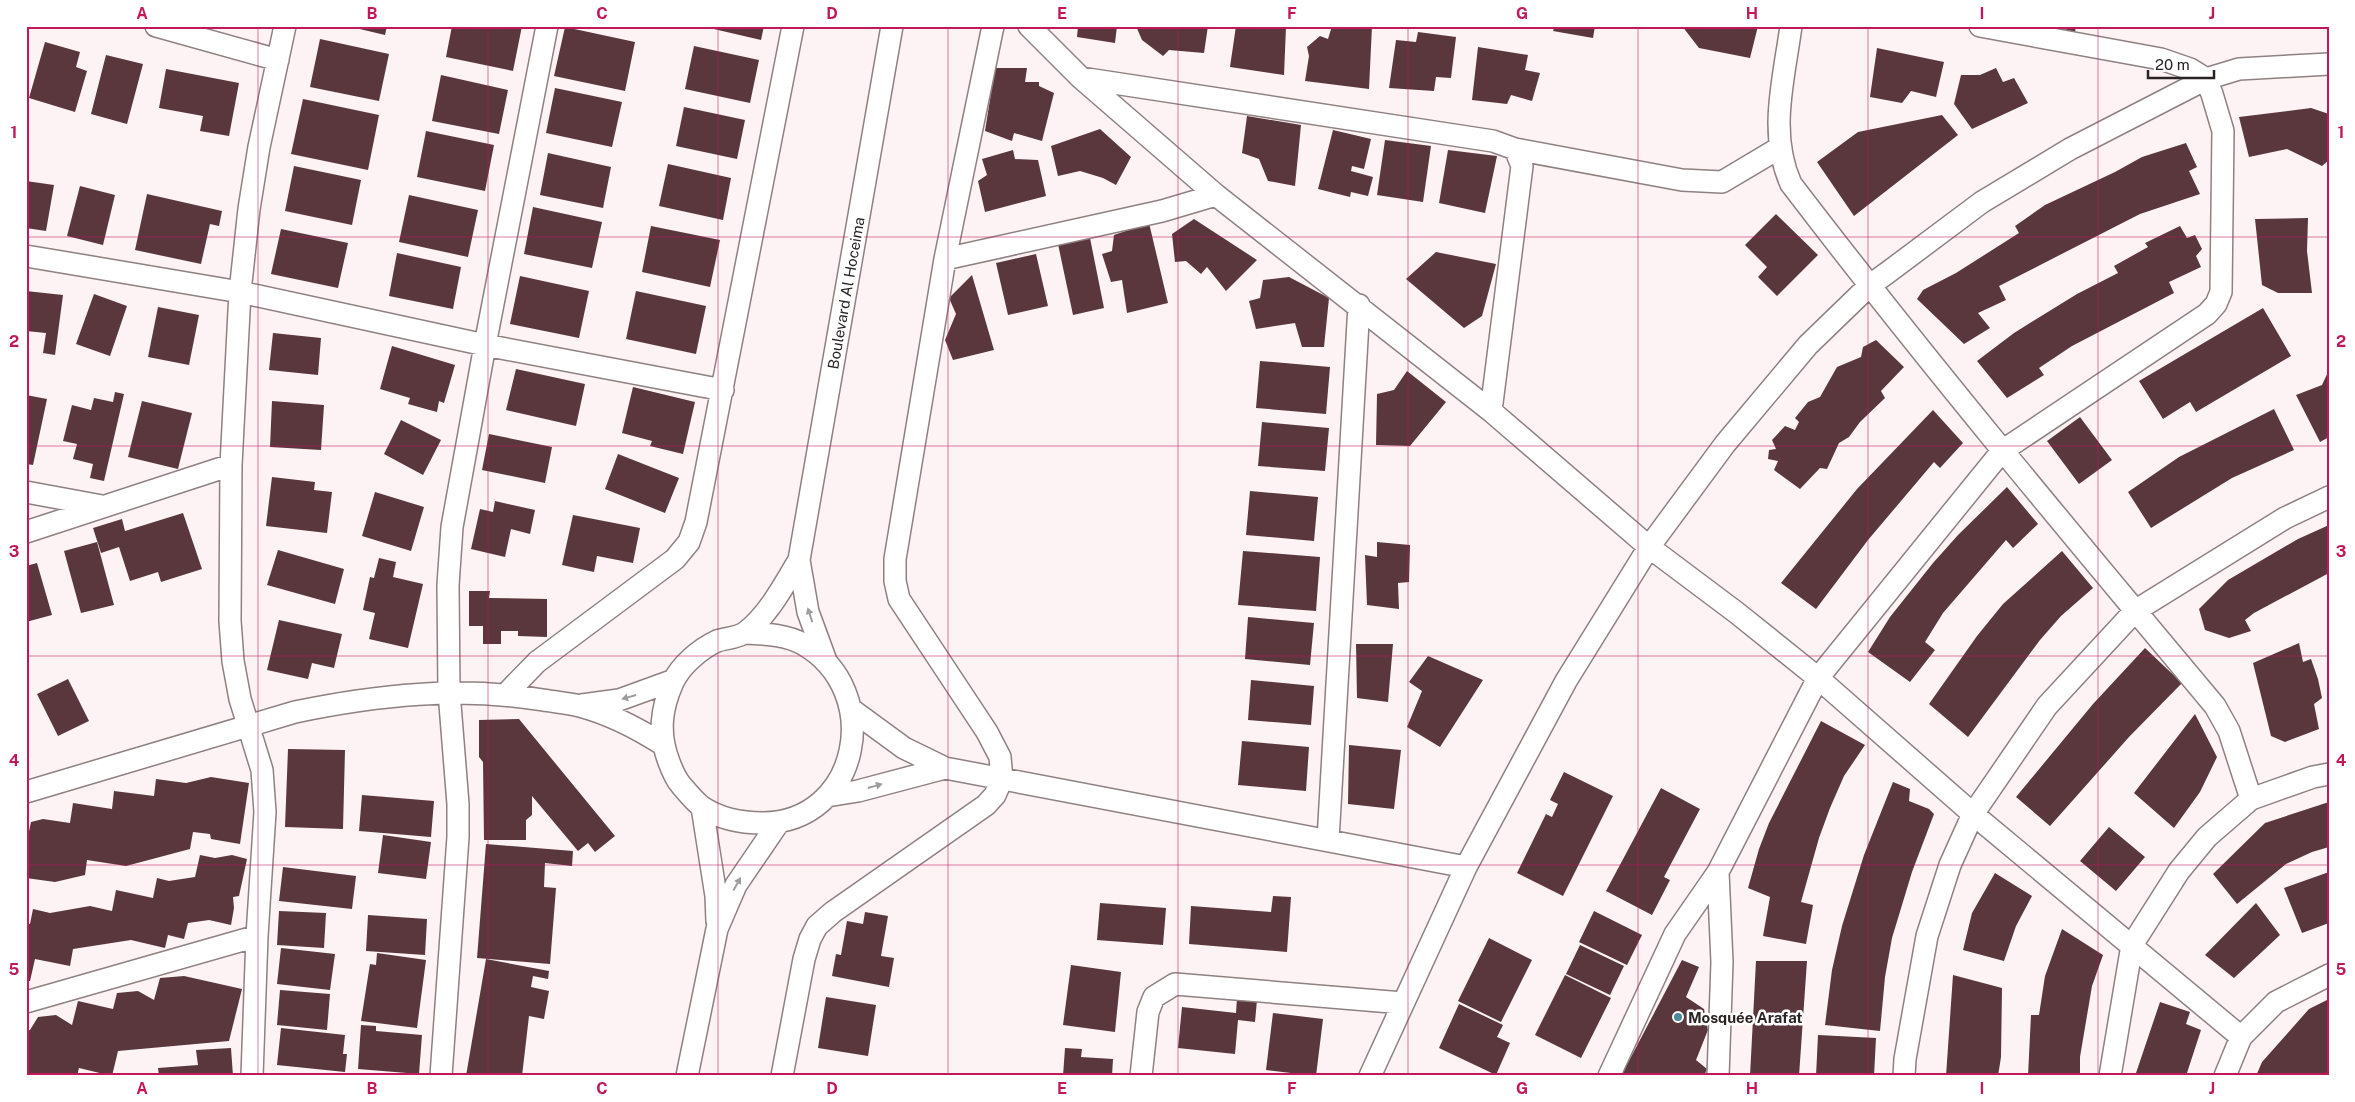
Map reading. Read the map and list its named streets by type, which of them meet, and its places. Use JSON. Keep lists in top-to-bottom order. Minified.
{"streets":{"street":["Boulevard Al Hoceima"]},"places":["Mosquée Arafat"],"scale_bar":"20 m","grid":{"columns":["A","B","C","D","E","F","G","H","I","J"],"rows":["1","2","3","4","5"]}}
